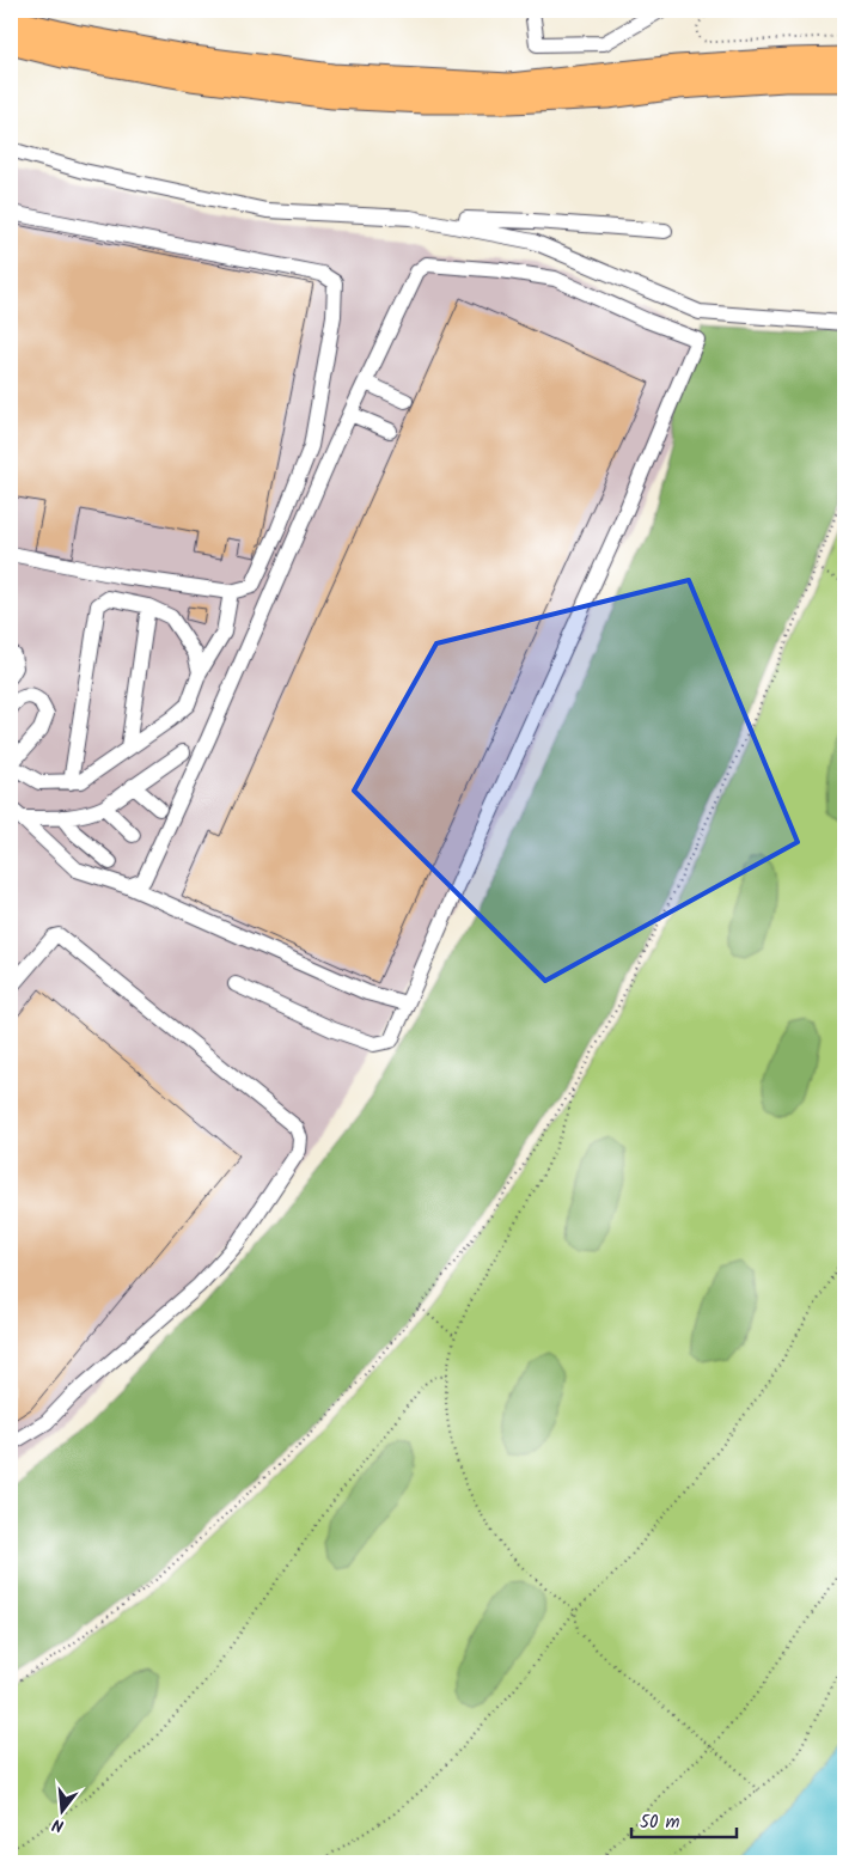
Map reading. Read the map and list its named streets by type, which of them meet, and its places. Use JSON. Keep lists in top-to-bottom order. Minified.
{"scale_bar":"50 m","north":"bottom"}
